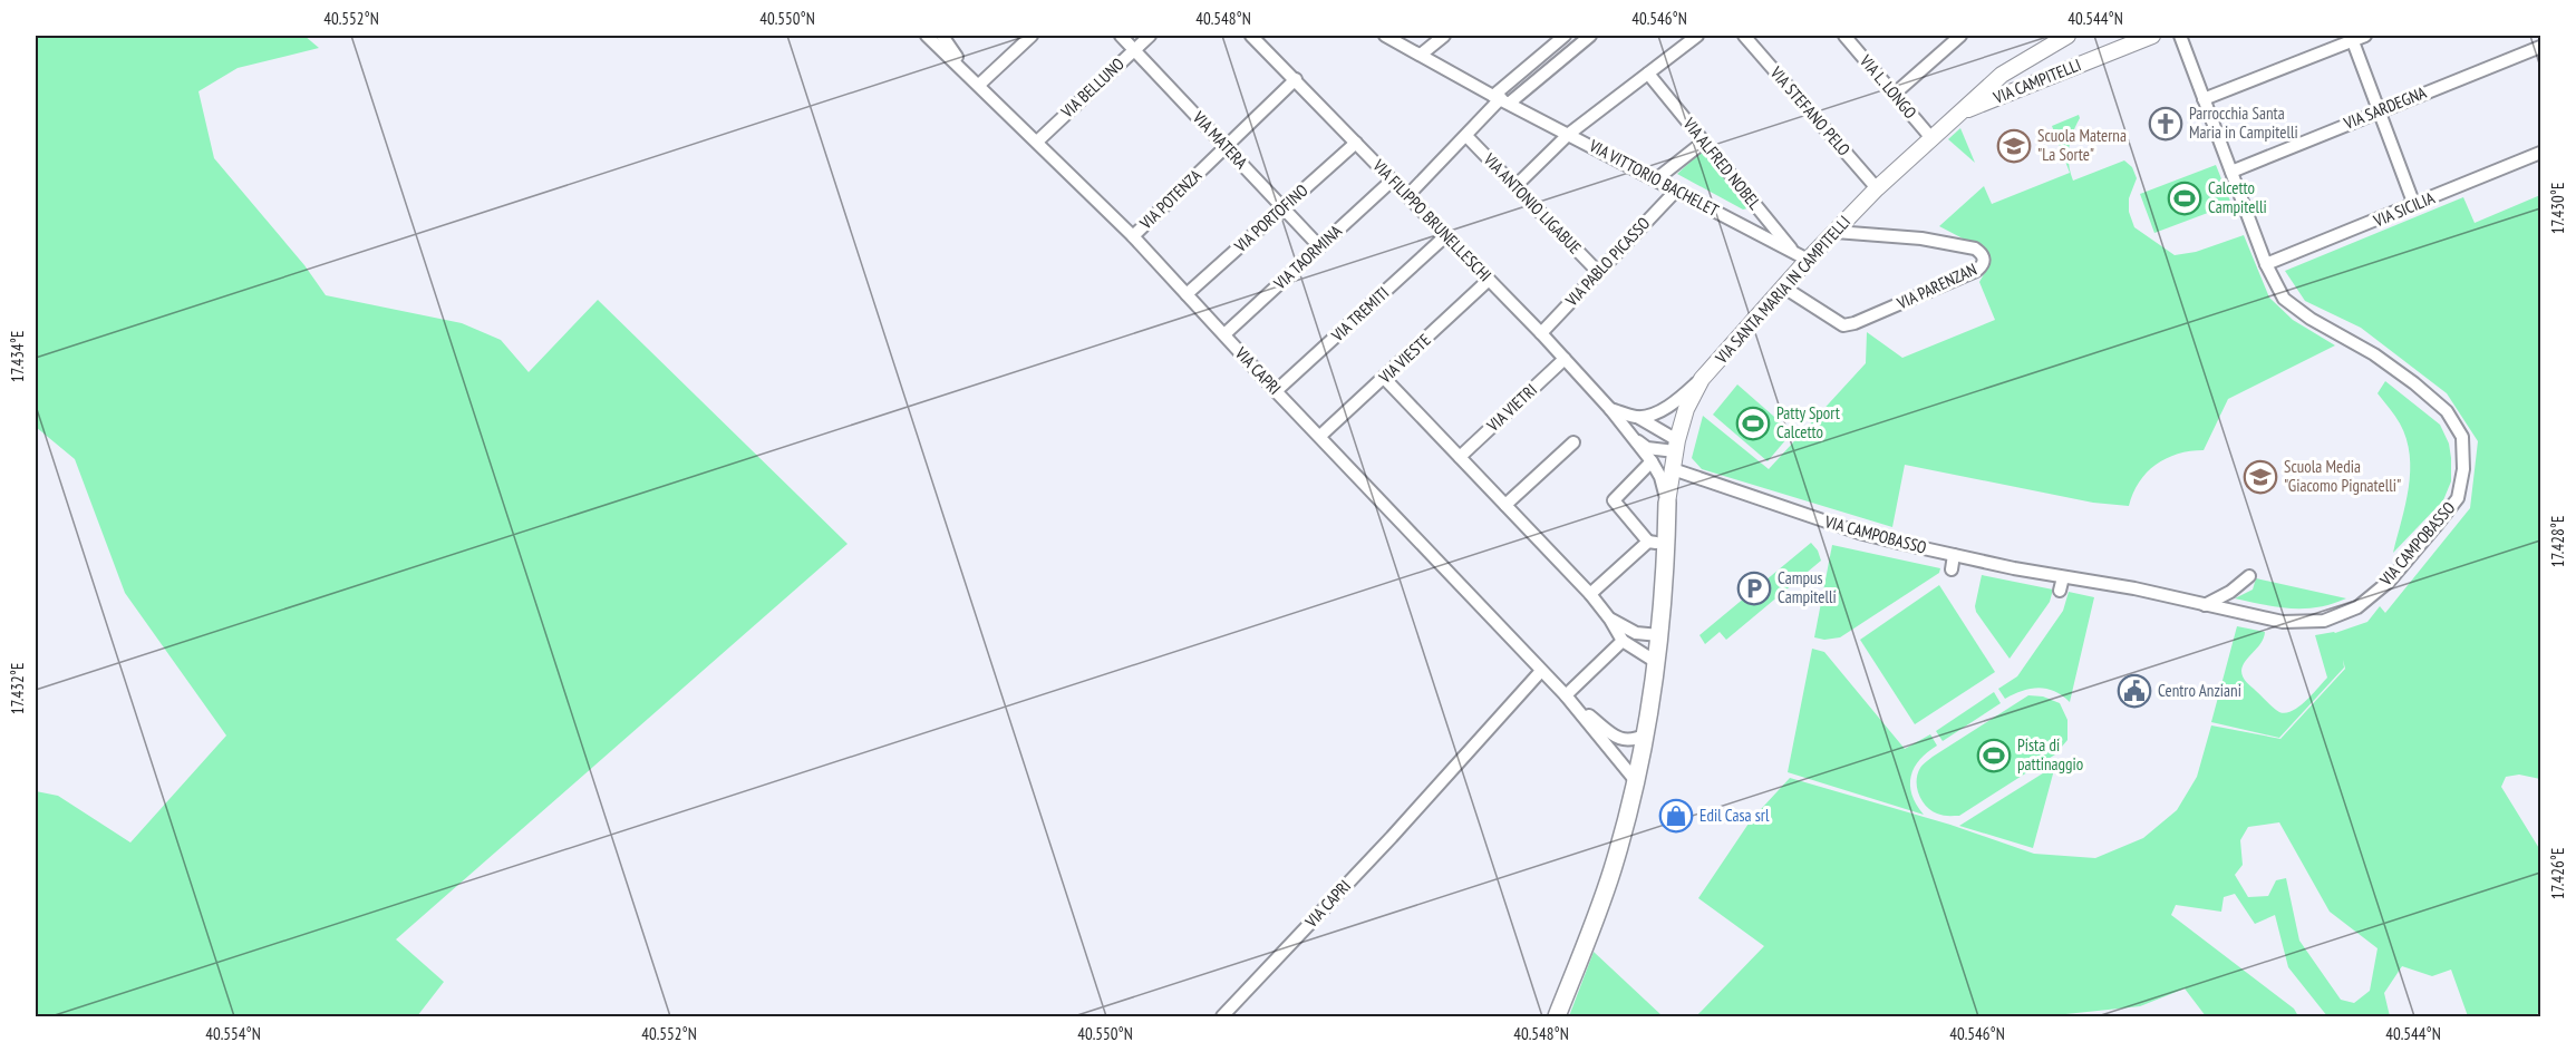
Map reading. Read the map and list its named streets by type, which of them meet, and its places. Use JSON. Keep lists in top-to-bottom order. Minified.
{"streets":{"street":["VIA CAMPITELLI","VIA L. LONGO","VIA BELLUNO","VIA SARDEGNA","VIA STEFANO PELO","VIA MATERA","VIA ALFRED NOBEL","VIA VITTORIO BACHELET","VIA POTENZA","VIA ANTONIO LIGABUE","VIA SICILIA","VIA PORTOFINO","VIA FILIPPO BRUNELLESCHI","VIA TAORMINA","VIA PABLO PICASSO","VIA PARENZAN","VIA SANTA MARIA IN CAMPITELLI","VIA TREMITI","VIA VIESTE","VIA CAPRI","VIA VIETRI","VIA CAMPOBASSO"]},"crossings":[["VIA CAMPITELLI","VIA SANTA MARIA IN CAMPITELLI"],["VIA L. LONGO","VIA SANTA MARIA IN CAMPITELLI"],["VIA BELLUNO","VIA MATERA"],["VIA BELLUNO","VIA CAPRI"],["VIA SARDEGNA","VIA CAMPOBASSO"],["VIA STEFANO PELO","VIA SANTA MARIA IN CAMPITELLI"],["VIA MATERA","VIA POTENZA"],["VIA MATERA","VIA PORTOFINO"],["VIA MATERA","VIA TAORMINA"],["VIA ALFRED NOBEL","VIA VITTORIO BACHELET"],["VIA ALFRED NOBEL","VIA SANTA MARIA IN CAMPITELLI"],["VIA VITTORIO BACHELET","VIA PABLO PICASSO"],["VIA VITTORIO BACHELET","VIA SANTA MARIA IN CAMPITELLI"],["VIA POTENZA","VIA FILIPPO BRUNELLESCHI"],["VIA POTENZA","VIA CAPRI"],["VIA ANTONIO LIGABUE","VIA PABLO PICASSO"],["VIA SICILIA","VIA CAMPOBASSO"],["VIA PORTOFINO","VIA FILIPPO BRUNELLESCHI"],["VIA PORTOFINO","VIA CAPRI"],["VIA FILIPPO BRUNELLESCHI","VIA TAORMINA"],["VIA FILIPPO BRUNELLESCHI","VIA PABLO PICASSO"],["VIA FILIPPO BRUNELLESCHI","VIA SANTA MARIA IN CAMPITELLI"],["VIA FILIPPO BRUNELLESCHI","VIA TREMITI"],["VIA FILIPPO BRUNELLESCHI","VIA VIESTE"],["VIA FILIPPO BRUNELLESCHI","VIA VIETRI"],["VIA TAORMINA","VIA CAPRI"],["VIA PARENZAN","VIA SANTA MARIA IN CAMPITELLI"],["VIA SANTA MARIA IN CAMPITELLI","VIA CAMPOBASSO"],["VIA TREMITI","VIA CAPRI"],["VIA VIESTE","VIA CAPRI"]],"places":{"church":["Parrocchia Santa Maria in Campitelli"],"school or university":["Scuola Materna \"La Sorte\"","Scuola Media \"Giacomo Pignatelli\""],"sports":["Calcetto Campitelli","Patty Sport Calcetto","Pista di pattinaggio"],"parking":["Campus Campitelli"],"public building":["Centro Anziani"],"shop":["Edil Casa srl"]},"coordinates":["40.552°N","40.550°N","40.548°N","40.546°N","40.544°N","17.430°E","17.434°E","17.428°E","17.432°E","17.426°E","40.554°N"]}
